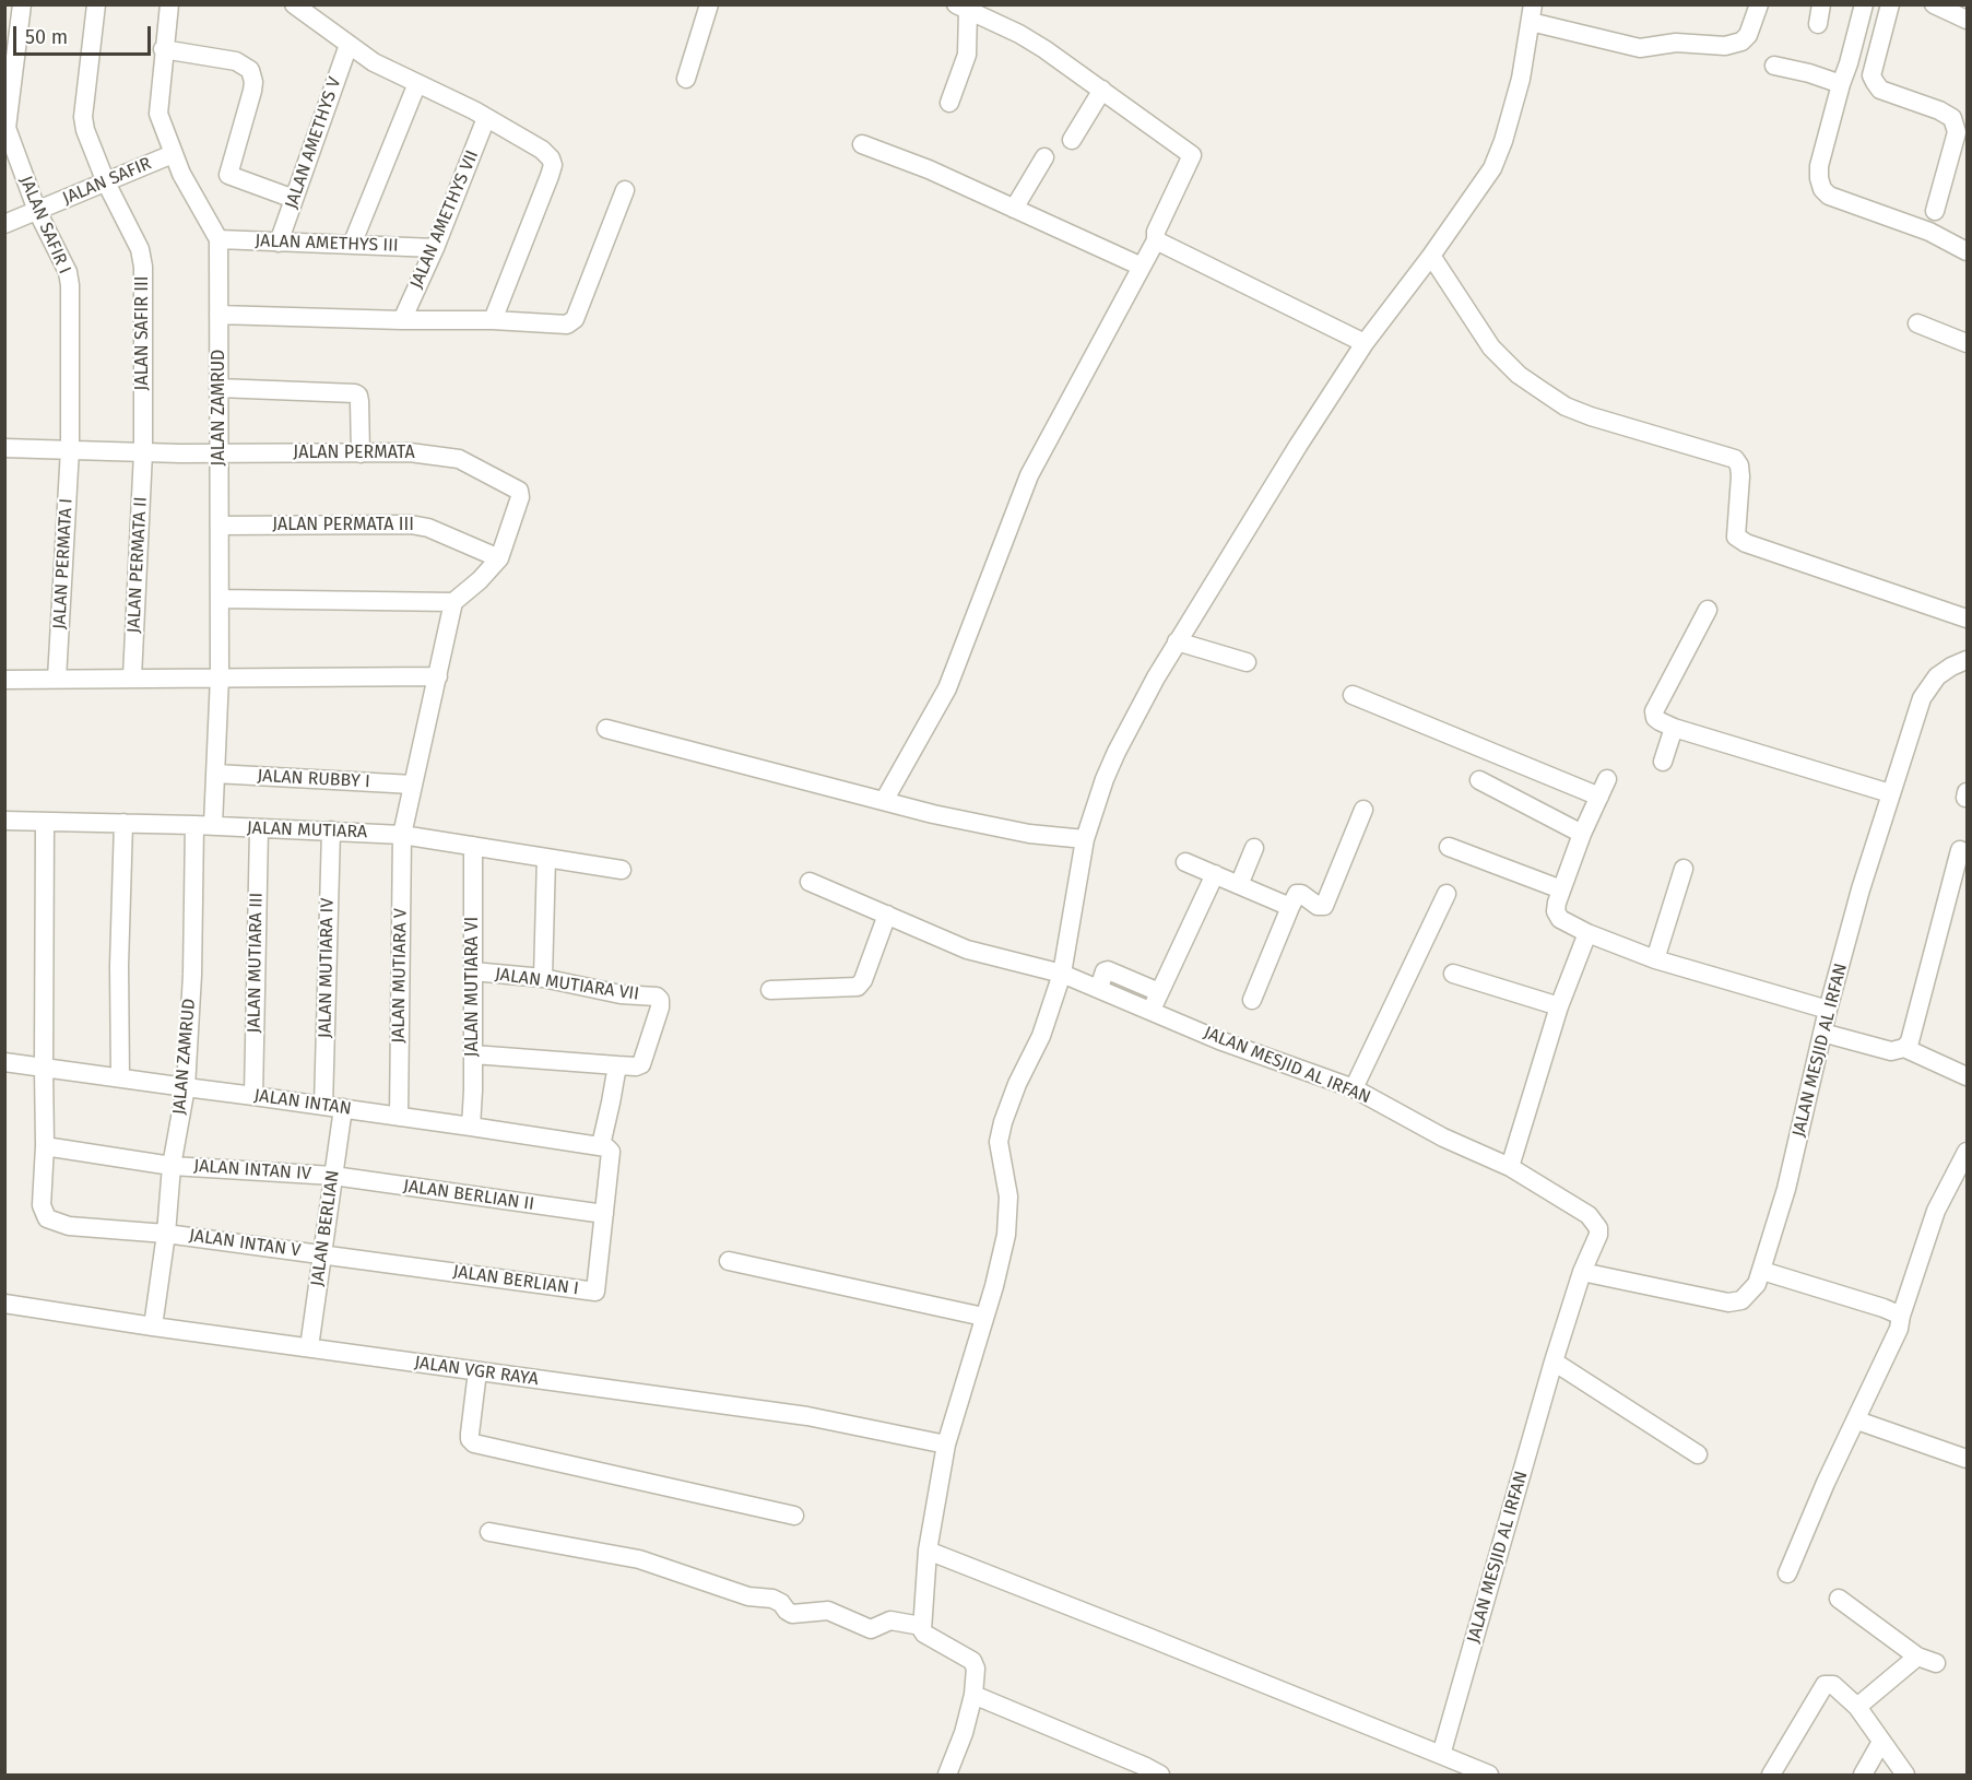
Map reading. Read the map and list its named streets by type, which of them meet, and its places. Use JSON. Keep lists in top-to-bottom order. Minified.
{"streets":{"street":["JALAN AMETHYS V","JALAN SAFIR","JALAN AMETHYS VII","JALAN SAFIR I","JALAN AMETHYS III","JALAN SAFIR III","JALAN ZAMRUD","JALAN PERMATA","JALAN PERMATA III","JALAN PERMATA I","JALAN PERMATA II","JALAN RUBBY I","JALAN MUTIARA","JALAN MUTIARA III","JALAN MUTIARA IV","JALAN MUTIARA V","JALAN MUTIARA VII","JALAN MUTIARA VI","JALAN MESJID AL IRFAN","JALAN INTAN","JALAN INTAN IV","JALAN BERLIAN II","JALAN BERLIAN","JALAN INTAN V","JALAN BERLIAN I","JALAN VGR RAYA"]},"crossings":[["JALAN AMETHYS V","JALAN AMETHYS III"],["JALAN SAFIR","JALAN SAFIR I"],["JALAN SAFIR","JALAN SAFIR III"],["JALAN SAFIR","JALAN ZAMRUD"],["JALAN AMETHYS VII","JALAN AMETHYS III"],["JALAN SAFIR I","JALAN PERMATA"],["JALAN SAFIR I","JALAN PERMATA I"],["JALAN AMETHYS III","JALAN ZAMRUD"],["JALAN SAFIR III","JALAN PERMATA"],["JALAN SAFIR III","JALAN PERMATA II"],["JALAN ZAMRUD","JALAN PERMATA"],["JALAN ZAMRUD","JALAN PERMATA III"],["JALAN ZAMRUD","JALAN RUBBY I"],["JALAN ZAMRUD","JALAN MUTIARA"],["JALAN ZAMRUD","JALAN INTAN"],["JALAN ZAMRUD","JALAN INTAN IV"],["JALAN ZAMRUD","JALAN INTAN V"],["JALAN ZAMRUD","JALAN VGR RAYA"],["JALAN PERMATA","JALAN PERMATA III"],["JALAN PERMATA","JALAN PERMATA I"],["JALAN PERMATA","JALAN PERMATA II"],["JALAN MUTIARA","JALAN MUTIARA III"],["JALAN MUTIARA","JALAN MUTIARA IV"],["JALAN MUTIARA","JALAN MUTIARA V"],["JALAN MUTIARA","JALAN MUTIARA VI"],["JALAN MUTIARA III","JALAN INTAN"],["JALAN MUTIARA IV","JALAN INTAN"],["JALAN MUTIARA V","JALAN INTAN"],["JALAN MUTIARA VII","JALAN MUTIARA VI"],["JALAN MUTIARA VI","JALAN INTAN"],["JALAN INTAN","JALAN BERLIAN"],["JALAN INTAN","JALAN BERLIAN I"],["JALAN INTAN IV","JALAN BERLIAN II"],["JALAN INTAN IV","JALAN BERLIAN"],["JALAN INTAN IV","JALAN INTAN V"],["JALAN BERLIAN II","JALAN BERLIAN"],["JALAN BERLIAN II","JALAN BERLIAN I"],["JALAN BERLIAN","JALAN INTAN V"],["JALAN BERLIAN","JALAN BERLIAN I"],["JALAN BERLIAN","JALAN VGR RAYA"],["JALAN INTAN V","JALAN BERLIAN I"]],"scale_bar":"50 m"}
